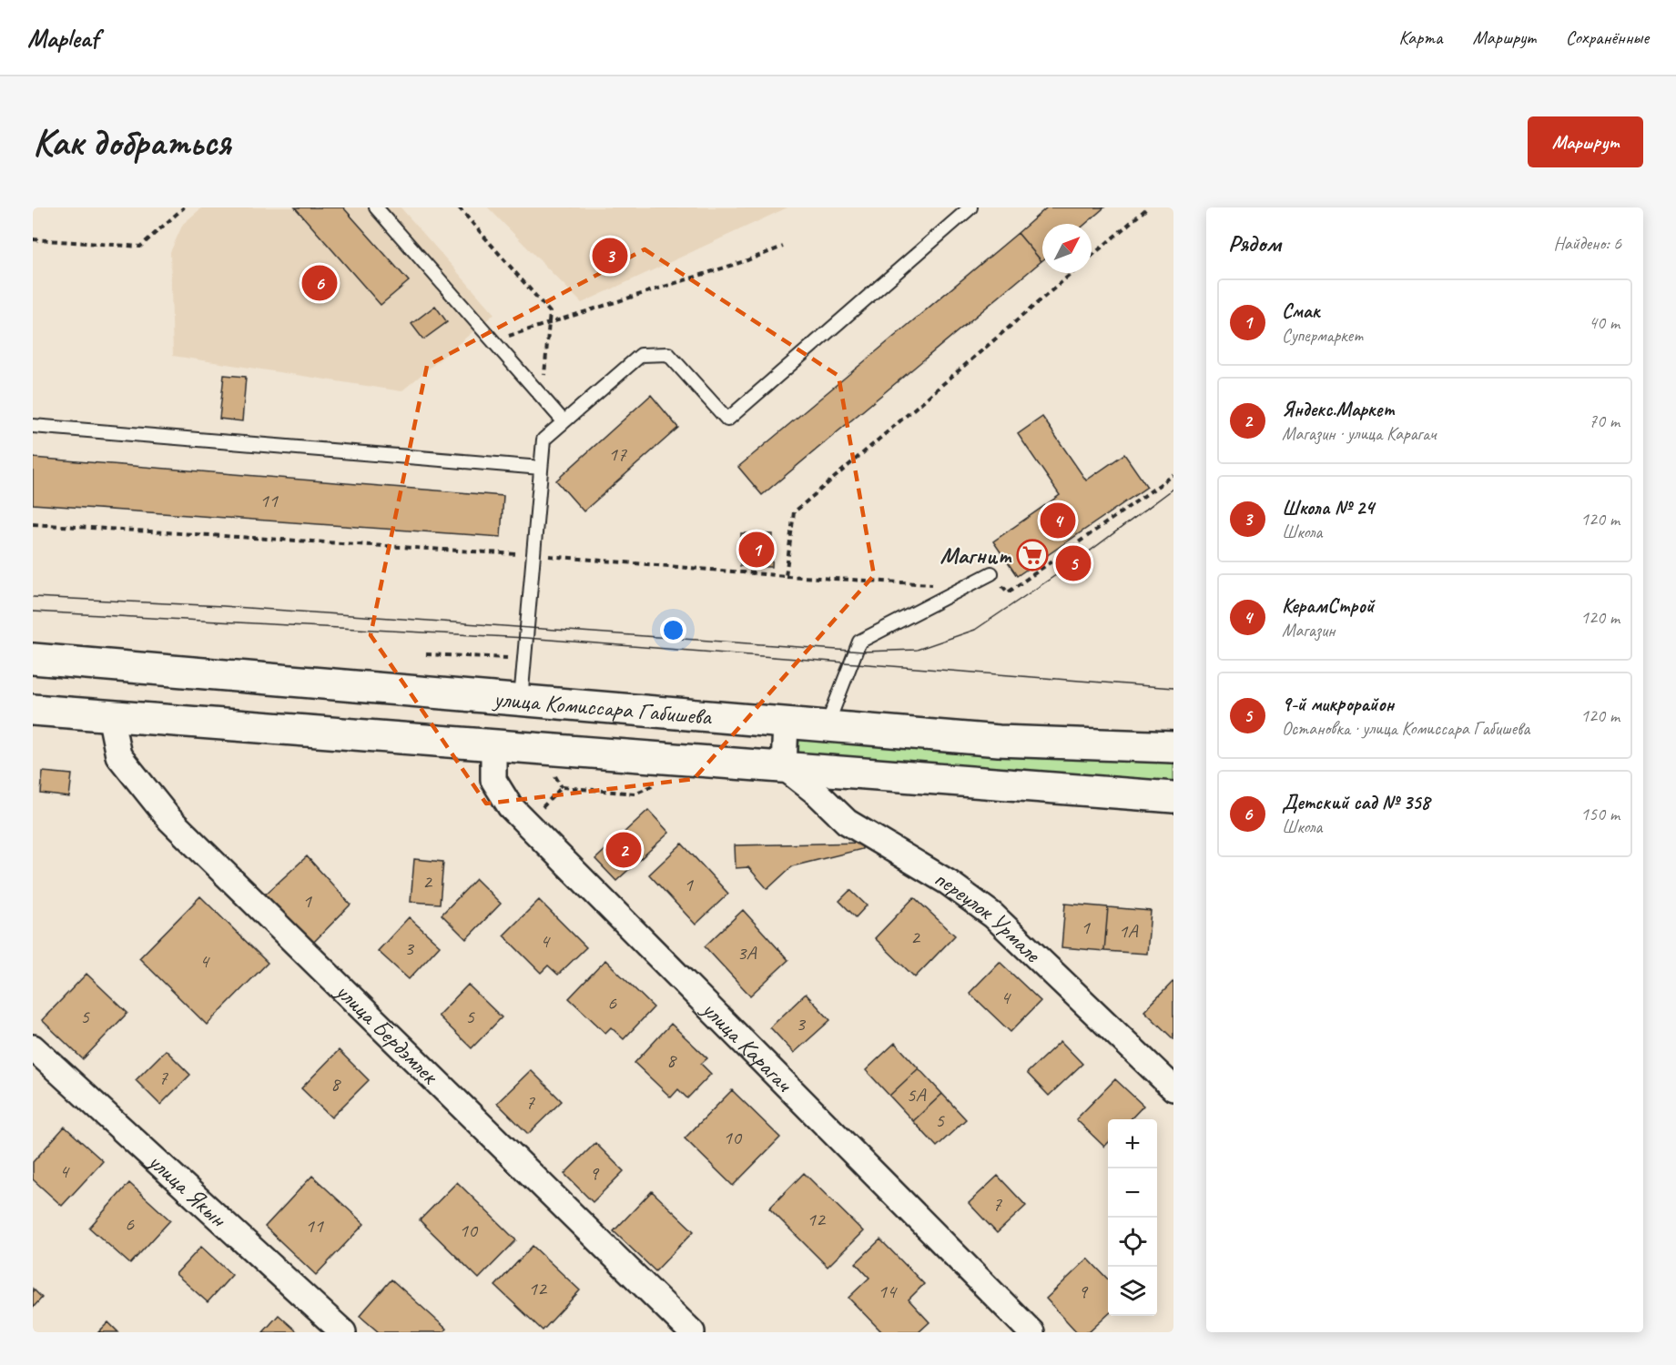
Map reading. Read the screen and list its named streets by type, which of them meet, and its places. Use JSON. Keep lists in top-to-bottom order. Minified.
{"streets":{"street":["улица Комиссара Габишева","переулок Урмале","улица Бердэмлек","улица Карагач","улица Якын"]},"crossings":[["улица Комиссара Габишева","переулок Урмале"],["улица Комиссара Габишева","улица Бердэмлек"],["улица Комиссара Габишева","улица Карагач"]],"places":{"supermarket":["Магнит"]},"house_numbers":["17","11","2","1","1","1","1А","2","4","3","3А","4","4","6","5","5","3","8","7","8","5А","7","5","10","4","9","7","12","6","11","10","12","14","9"],"north":"top right","page":{"header":"Mapleaf","nav":["Карта","Маршрут","Сохранённые"],"buttons":"Маршрут","title":"Как добраться","heading":["Рядом","Найдено: 6"],"pins":["3","6","4","1","5","2"],"list":[{"mark":"1","name":"Смак","note":"Супермаркет","value":"40 m"},{"mark":"2","name":"Яндекс.Маркет","note":"Магазин · улица Карагач","value":"70 m"},{"mark":"3","name":"Школа № 24","note":"Школа","value":"120 m"},{"mark":"4","name":"КерамСтрой","note":"Магазин","value":"120 m"},{"mark":"5","name":"9-й микрорайон","note":"Остановка · улица Комиссара Габишева","value":"120 m"},{"mark":"6","name":"Детский сад № 358","note":"Школа","value":"150 m"}],"map_buttons":["+","−"]}}
